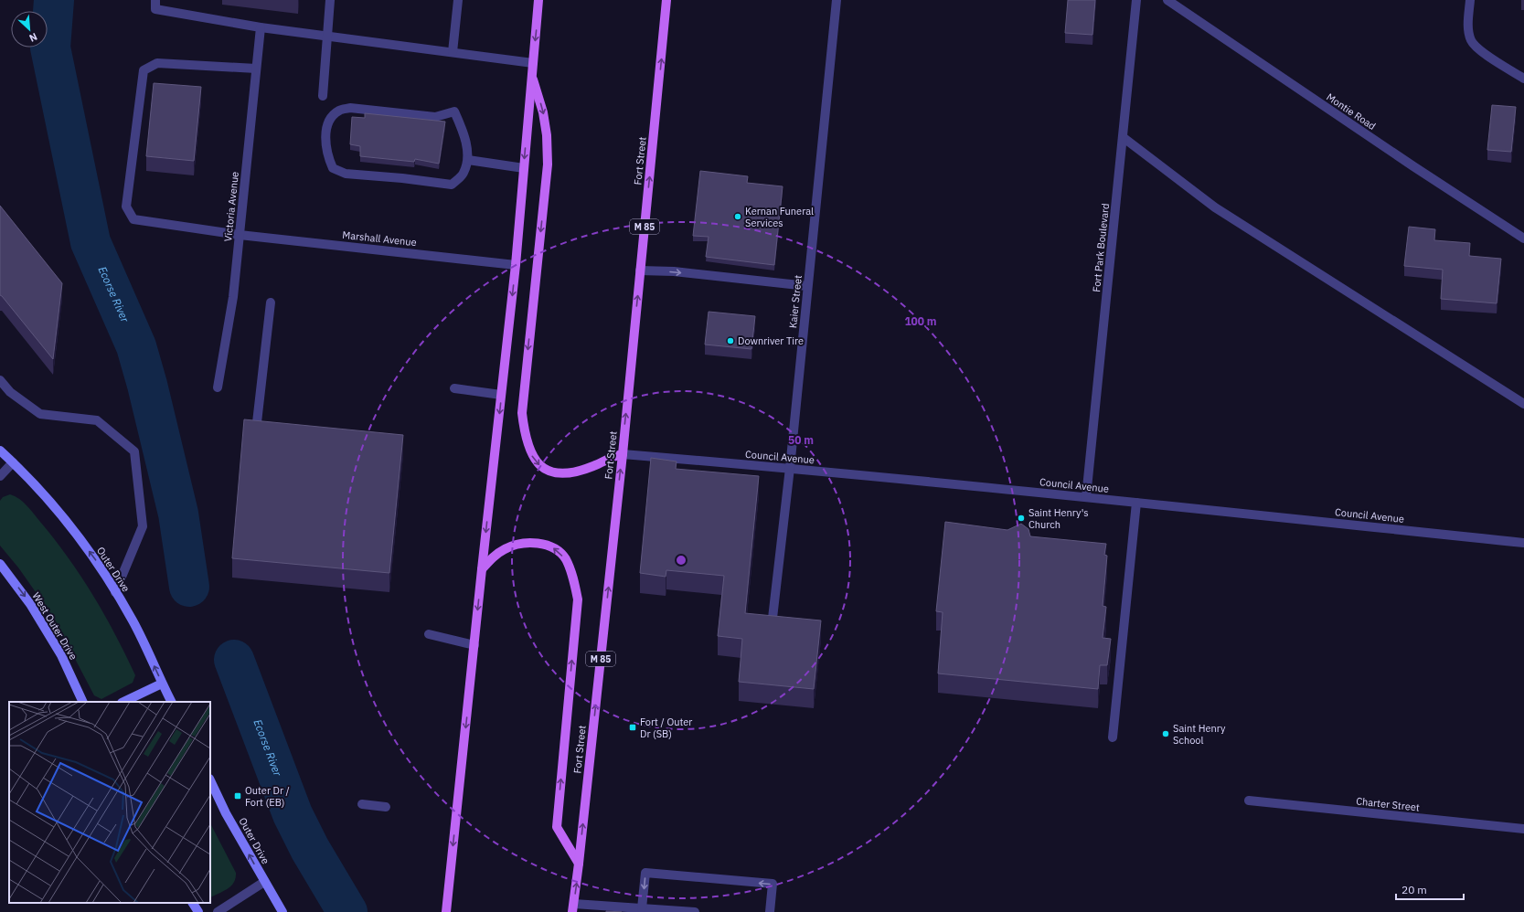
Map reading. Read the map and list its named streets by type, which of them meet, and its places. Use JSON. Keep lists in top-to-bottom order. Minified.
{"streets":{"main road":["Fort Street","M 85","Outer Drive","West Outer Drive"],"street":["Montie Road","Victoria Avenue","Marshall Avenue","Fort Park Boulevard","Kaier Street","Council Avenue","Charter Street"]},"crossings":[["Fort Street","Council Avenue"],["Victoria Avenue","Marshall Avenue"],["Fort Park Boulevard","Council Avenue"],["Kaier Street","Council Avenue"]],"one_way":["Fort Street","Outer Drive","West Outer Drive"],"water":["Ecorse River"],"places":{"other":["Kernan Funeral Services","Downriver Tire","Saint Henry's Church","Saint Henry School"],"transit":["Fort / Outer Dr (SB)","Outer Dr / Fort (EB)"]},"scale_bar":"20 m","north":"bottom right","rings":["100 m","50 m"]}
